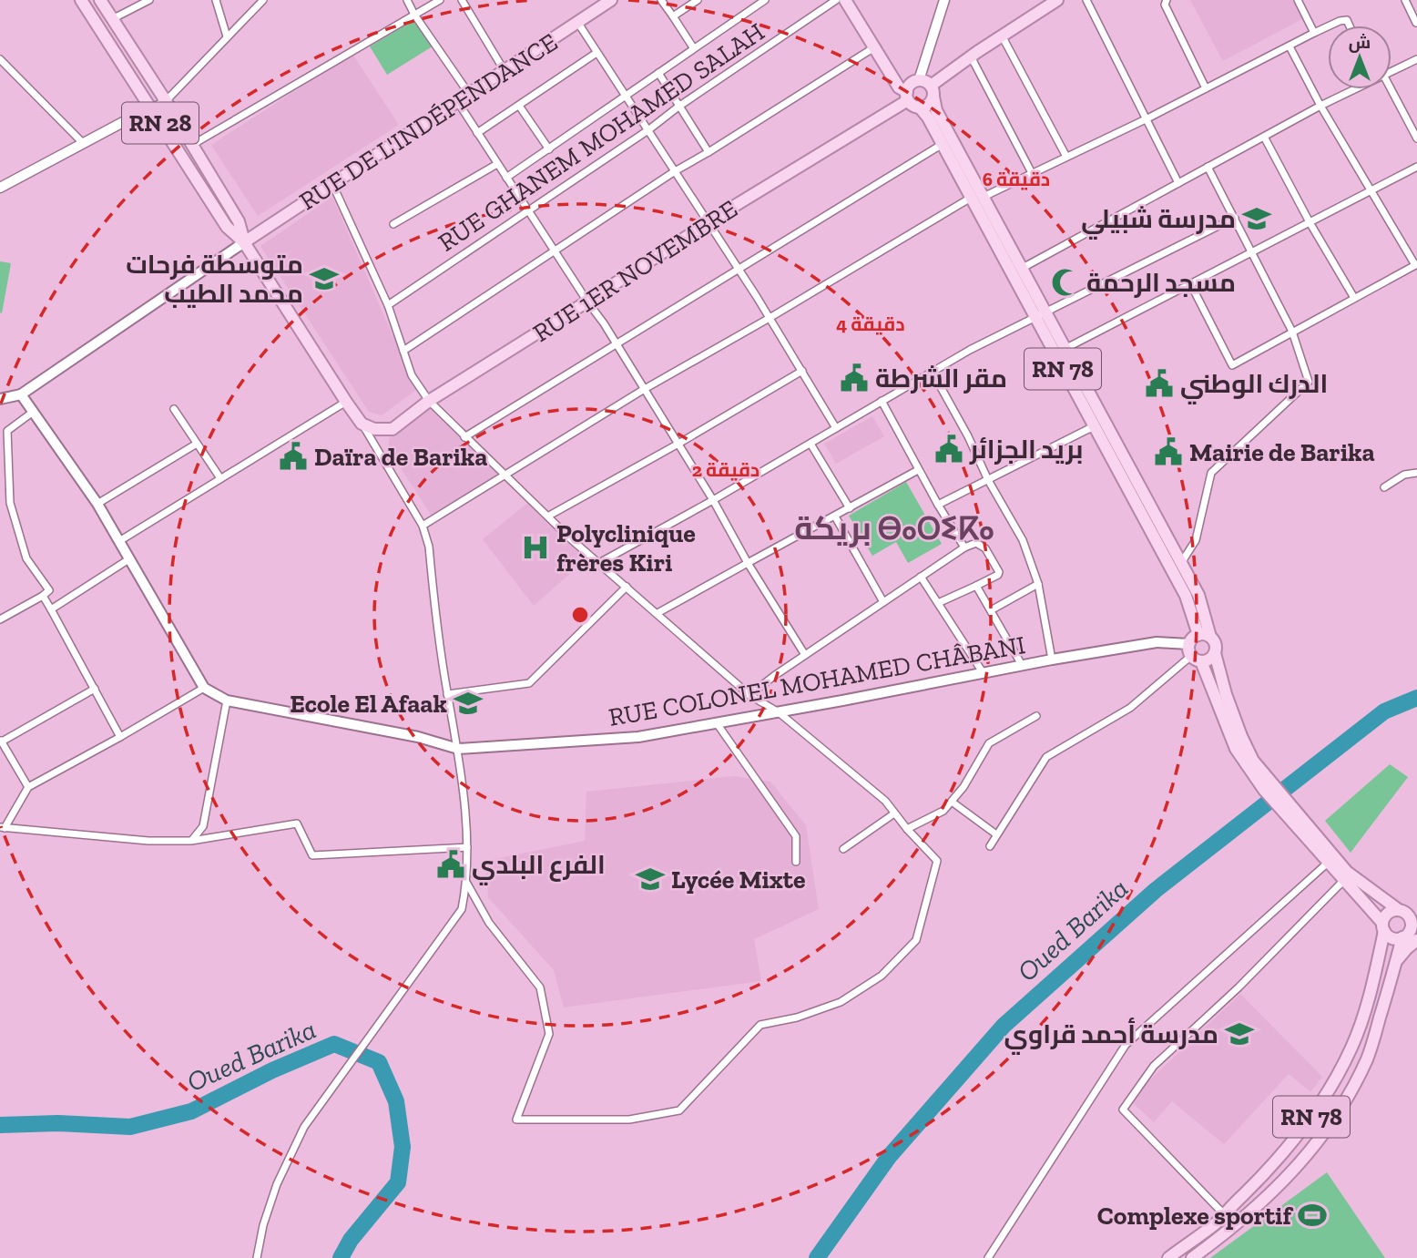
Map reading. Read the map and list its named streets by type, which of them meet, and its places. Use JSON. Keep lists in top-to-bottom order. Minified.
{"streets":{"main road":["RUE DE L'INDÉPENDANCE","RN 28","RUE 1ER NOVEMBRE","RN 78","RUE COLONEL MOHAMED CHÂBANI"],"street":["RUE GHANEM MOHAMED SALAH"]},"crossings":[["RUE DE L'INDÉPENDANCE","RN 28"],["RN 28","RUE 1ER NOVEMBRE"],["RUE 1ER NOVEMBRE","RN 78"],["RN 78","RUE COLONEL MOHAMED CHÂBANI"]],"districts":["بريكة ⴱⴰⵔⵉⴽⴰ"],"water":["Oued Barika"],"places":{"school or university":["مدرسة شبيلي","متوسطة فرحات محمد الطيب","Ecole El Afaak","Lycée Mixte","مدرسة أحمد قراوي"],"mosque":["مسجد الرحمة"],"public building":["مقر الشرطة","الدرك الوطني","بريد الجزائر","Mairie de Barika","Daïra de Barika","الفرع البلدي"],"hospital":["Polyclinique frères Kiri"],"sports":["Complexe sportif"]},"north":"top","rings":["6 دقيقة","4 دقيقة","2 دقيقة"]}
